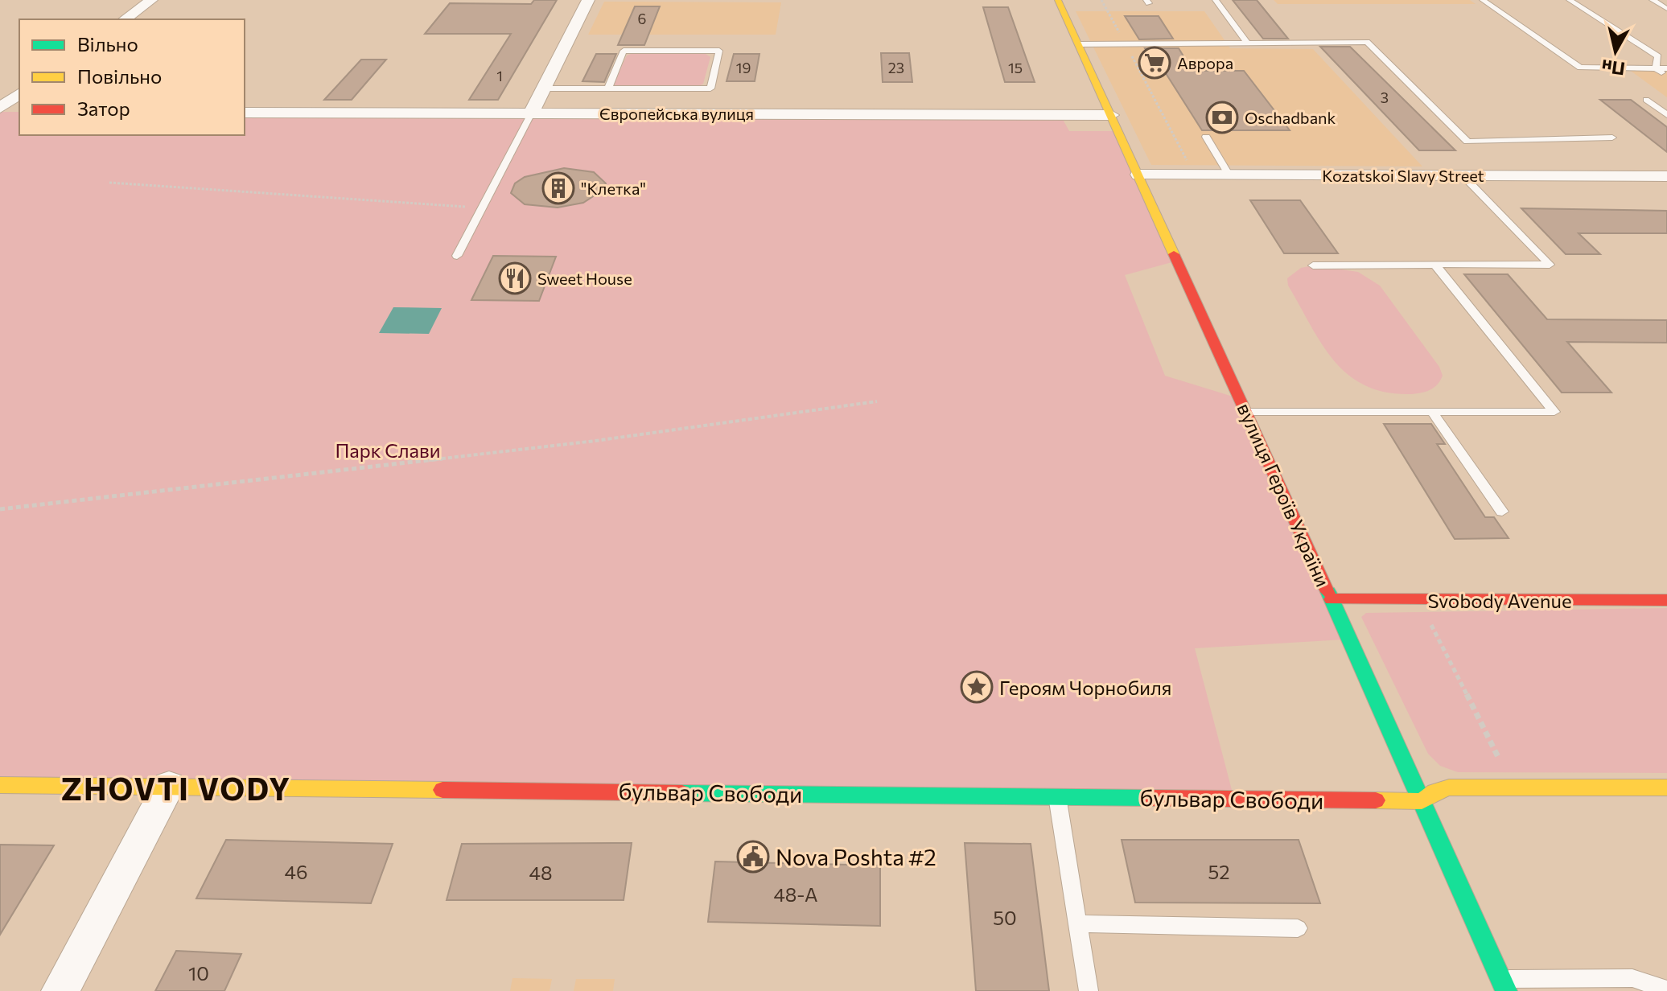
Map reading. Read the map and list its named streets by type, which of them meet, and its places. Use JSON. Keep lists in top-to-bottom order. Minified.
{"streets":{"street":["Європейська вулиця","Kozatskoi Slavy Street","вулиця Героїв України","Svobody Avenue","бульвар Свободи"]},"crossings":[["Європейська вулиця","вулиця Героїв України"],["Kozatskoi Slavy Street","вулиця Героїв України"],["вулиця Героїв України","Svobody Avenue"],["вулиця Героїв України","бульвар Свободи"]],"districts":["ZHOVTI VODY"],"parks":["Парк Слави"],"places":{"supermarket":["Аврора"],"bank":["Oschadbank"],"building":["\"Клетка\""],"restaurant":["Sweet House"],"place":["Героям Чорнобиля"],"public building":["Nova Poshta #2"]},"house_numbers":["6","19","23","15","1","3","46","52","48","48-А","50","10"],"legend":["Вільно","Повільно","Затор"],"north":"bottom"}
